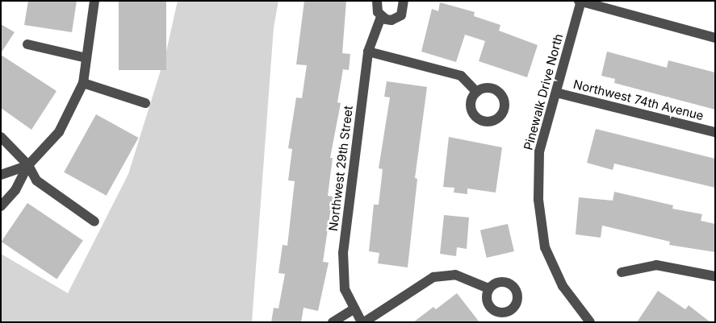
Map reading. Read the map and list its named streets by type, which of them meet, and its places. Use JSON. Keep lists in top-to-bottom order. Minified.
{"streets":{"street":["Pinewalk Drive North","Northwest 74th Avenue","Northwest 29th Street"]},"crossings":[["Pinewalk Drive North","Northwest 74th Avenue"]]}
